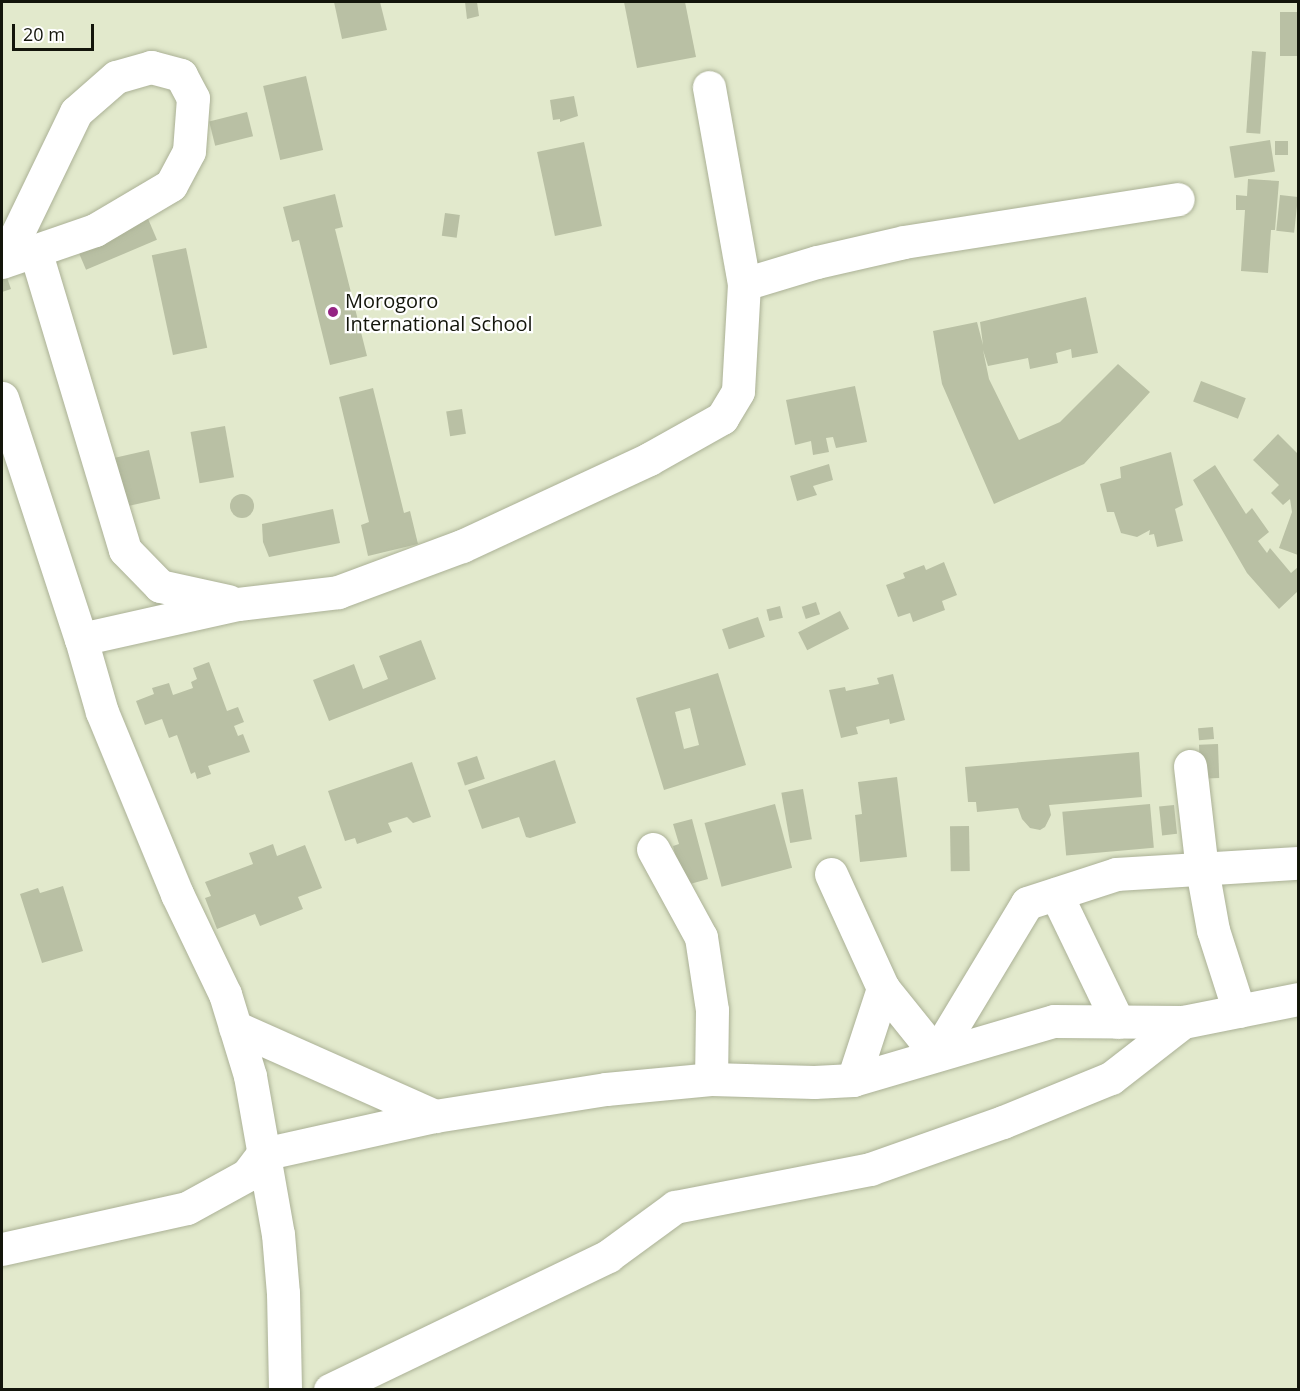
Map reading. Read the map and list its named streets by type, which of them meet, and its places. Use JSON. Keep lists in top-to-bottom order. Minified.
{"places":["Morogoro International School"],"scale_bar":"20 m"}
